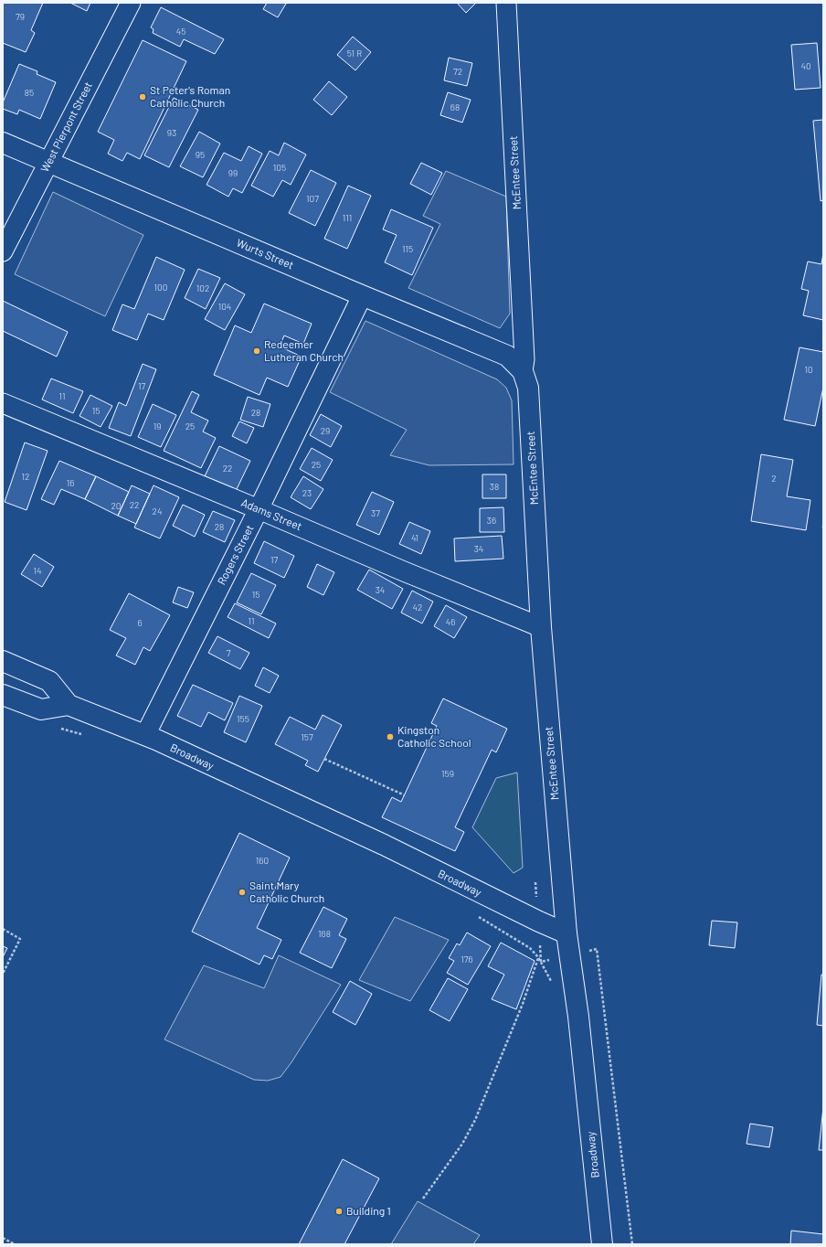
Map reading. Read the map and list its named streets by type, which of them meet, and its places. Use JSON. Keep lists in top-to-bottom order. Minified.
{"streets":{"main road":["McEntee Street","Wurts Street","Broadway"],"street":["West Pierpont Street","Adams Street","Rogers Street"]},"crossings":[["West Pierpont Street","Wurts Street"],["McEntee Street","Wurts Street"],["McEntee Street","Adams Street"],["McEntee Street","Broadway"],["Wurts Street","Rogers Street"],["Adams Street","Rogers Street"],["Rogers Street","Broadway"]],"places":["St Peter's Roman Catholic Church","Redeemer Lutheran Church","Kingston Catholic School","Saint Mary Catholic Church","Building 1"],"house_numbers":["79","45","51 R","40","72","85","68","93","95","105","99","107","111","115","100","102","104","10","17","11","15","28","19","25","29","25","22","12","2","16","38","23","22","20","24","37","36","28","41","34","17","14","34","15","42","11","46","6","7","155","157","159","160","168","176"]}
